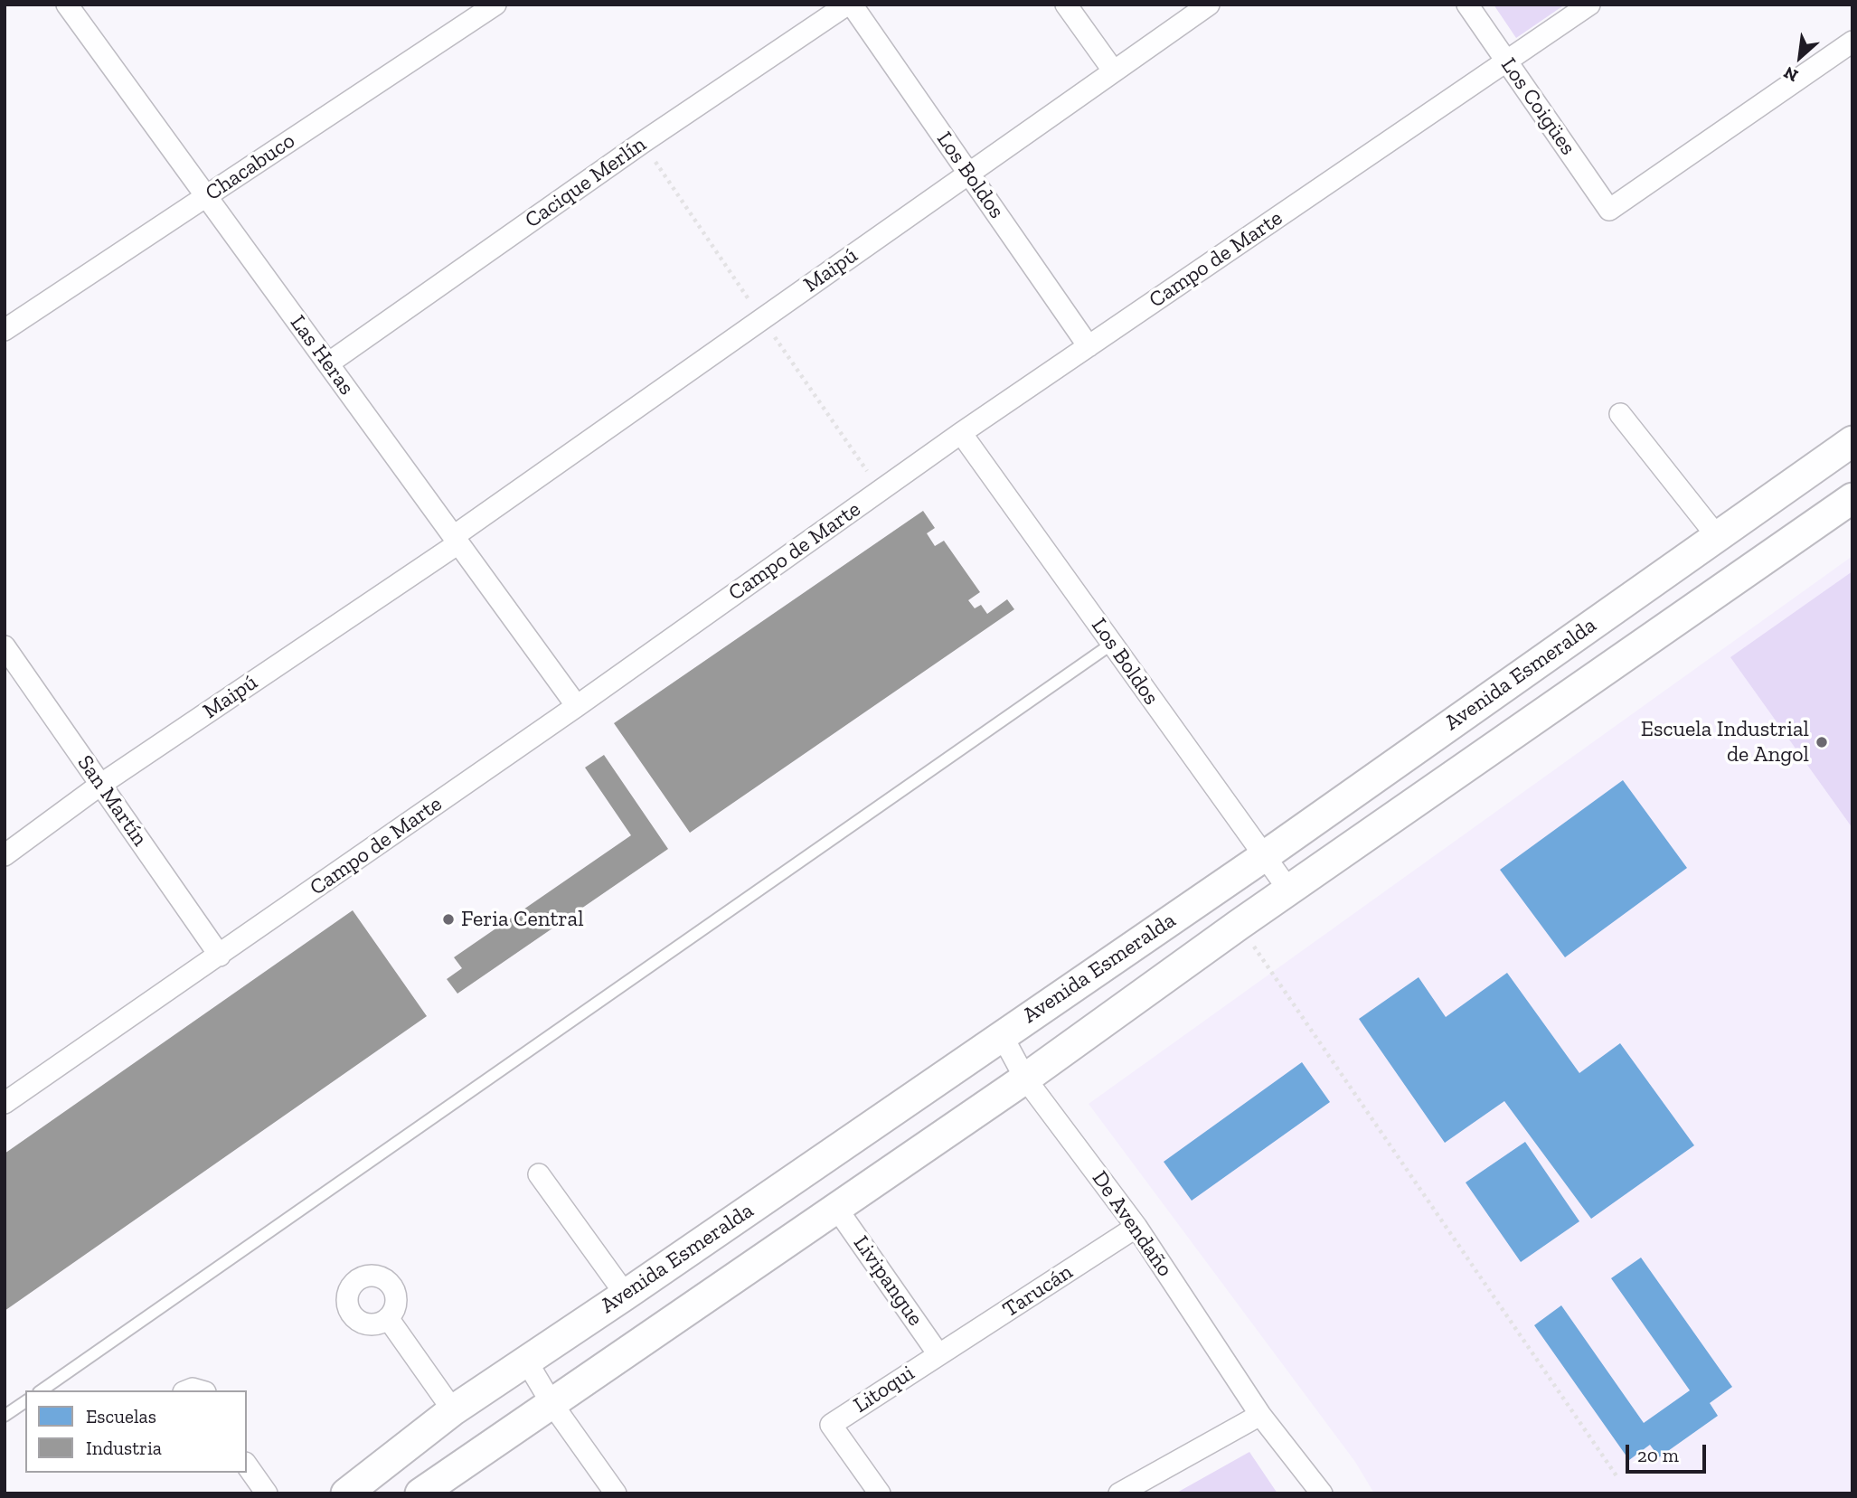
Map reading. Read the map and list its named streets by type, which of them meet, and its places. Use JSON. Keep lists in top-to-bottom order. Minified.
{"streets":{"street":["Los Coigües","Chacabuco","Los Boldos","Cacique Merlín","Campo de Marte","Maipú","Las Heras","Avenida Esmeralda","San Martín","De Avendaño","Livipangue","Tarucán","Litoqui"]},"crossings":[["Los Coigües","Campo de Marte"],["Chacabuco","Las Heras"],["Los Boldos","Cacique Merlín"],["Los Boldos","Campo de Marte"],["Los Boldos","Maipú"],["Los Boldos","Avenida Esmeralda"],["Cacique Merlín","Las Heras"],["Campo de Marte","Las Heras"],["Campo de Marte","San Martín"],["Maipú","Las Heras"],["Maipú","San Martín"],["Avenida Esmeralda","De Avendaño"],["Avenida Esmeralda","Livipangue"],["De Avendaño","Tarucán"],["Livipangue","Tarucán"],["Livipangue","Litoqui"],["Tarucán","Litoqui"]],"places":["Escuela Industrial de Angol","Feria Central"],"legend":["Escuelas","Industria"],"scale_bar":"20 m","north":"bottom left"}
